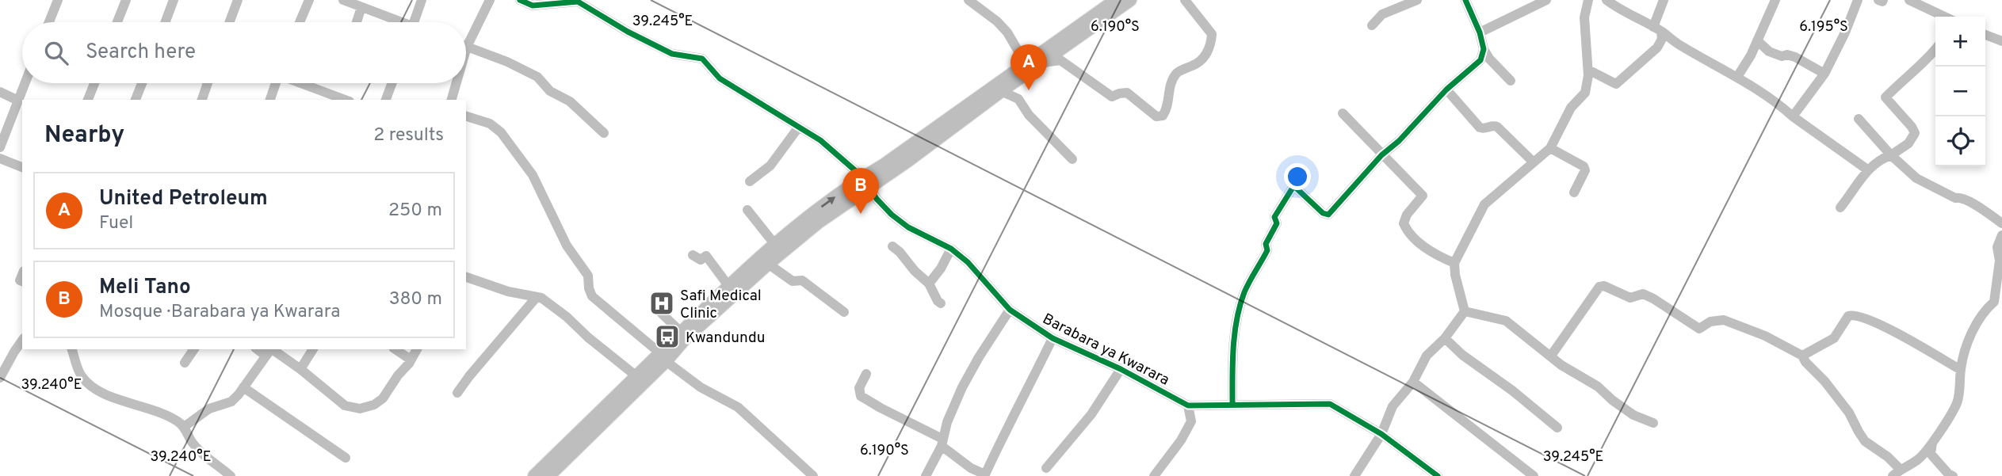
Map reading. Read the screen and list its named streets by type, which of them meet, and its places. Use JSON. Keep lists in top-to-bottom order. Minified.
{"streets":{"street":["Barabara ya Kwarara"]},"places":{"hospital":["Safi Medical Clinic"],"bus stop":["Kwandundu"]},"page":{"map_buttons":["+","−"],"search":"Search here","pins":["A","B"],"heading":["Nearby","2 results"],"list":[{"mark":"A","name":"United Petroleum","note":"Fuel","value":"250 m"},{"mark":"B","name":"Meli Tano","note":"Mosque · Barabara ya Kwarara","value":"380 m"}]},"coordinates":["39.245°E","6.190°S","6.195°S","39.240°E"]}
